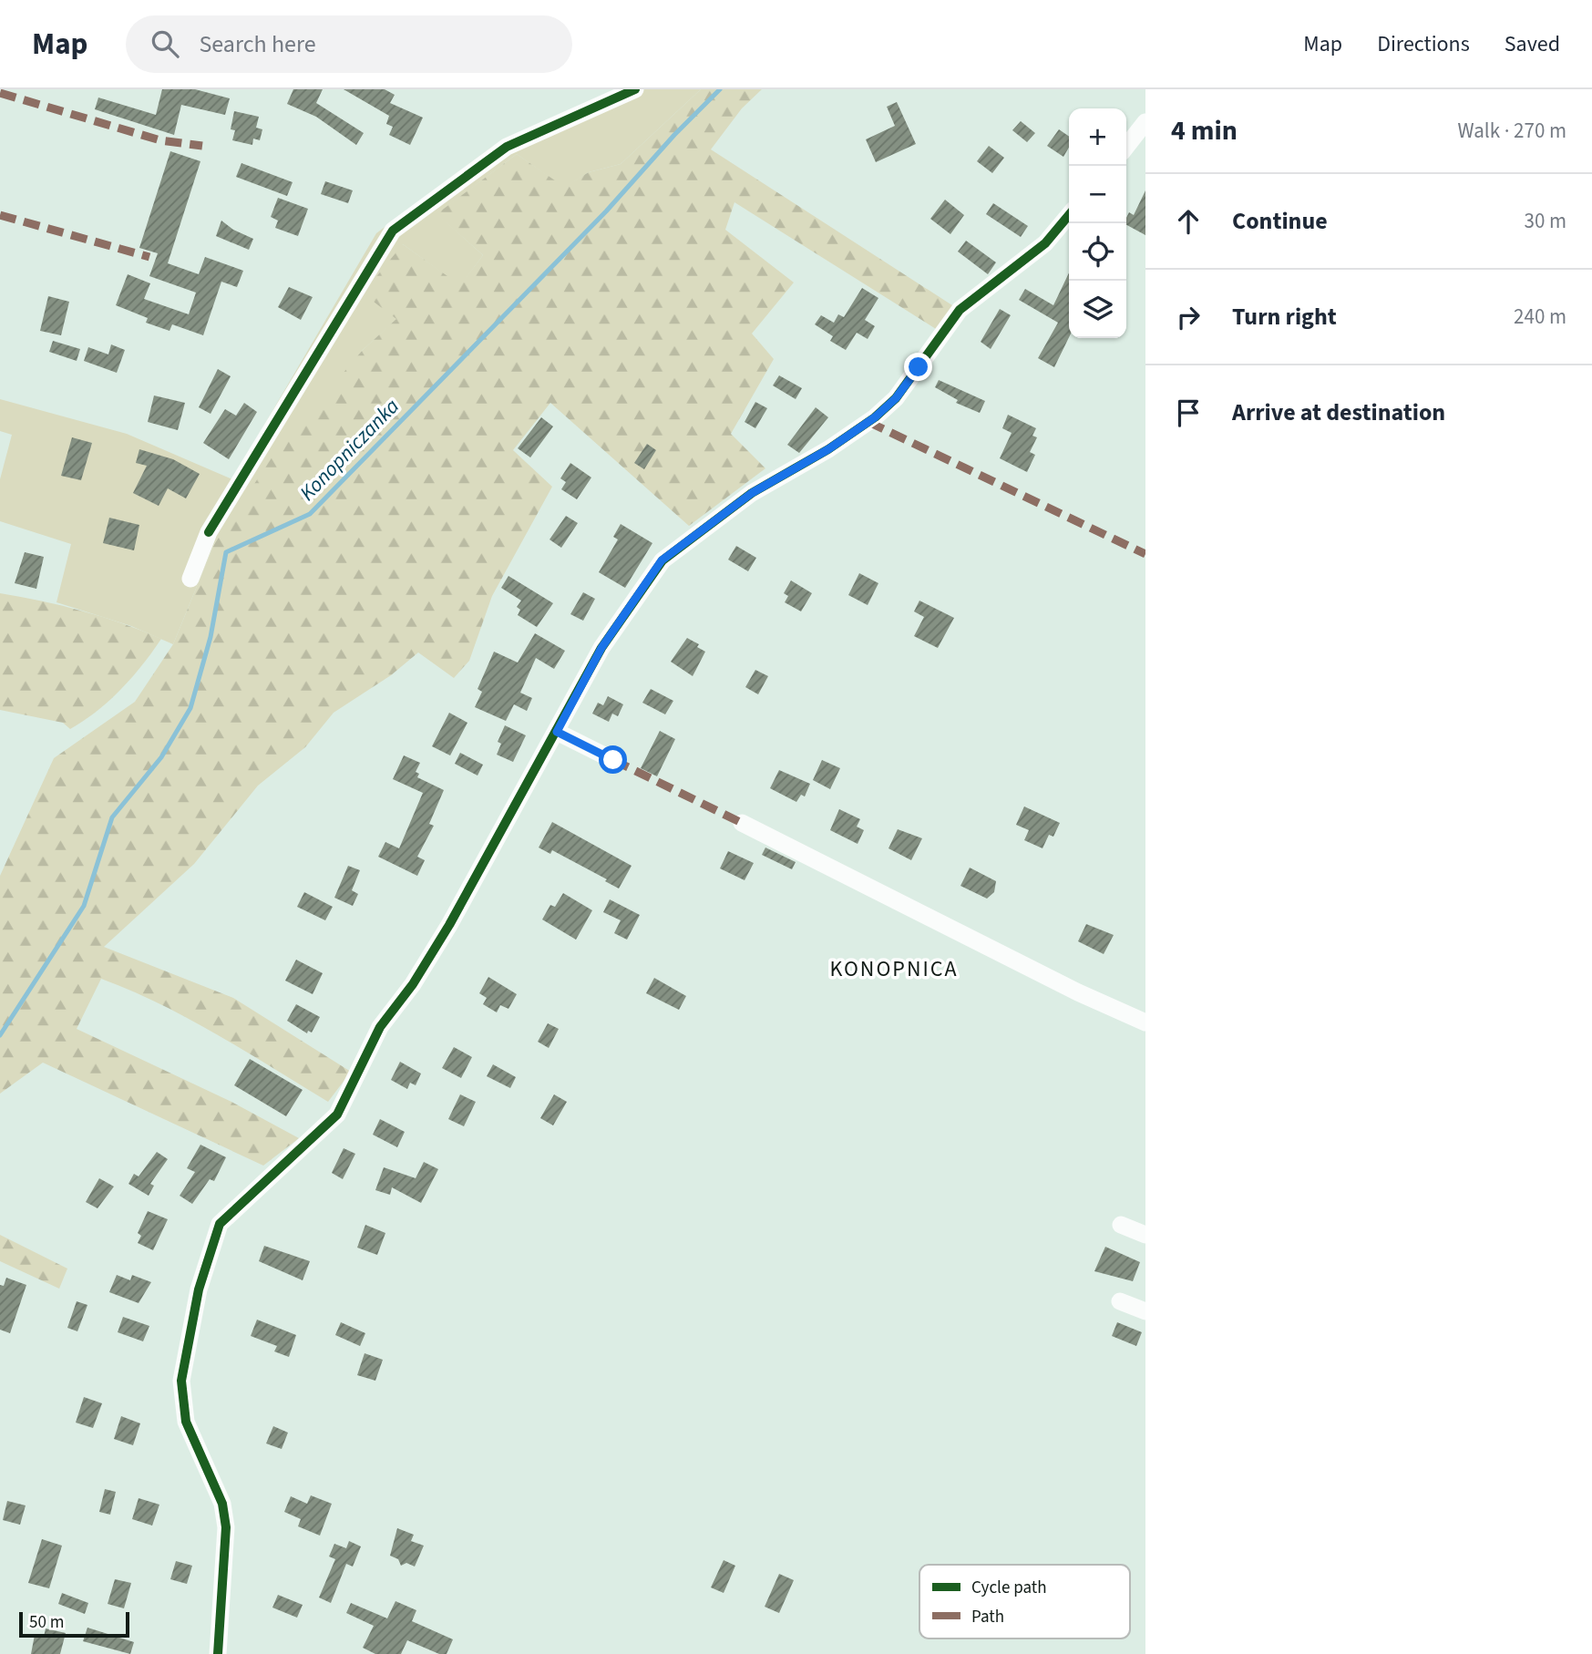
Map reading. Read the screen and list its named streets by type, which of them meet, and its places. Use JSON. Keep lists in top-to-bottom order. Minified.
{"districts":["KONOPNICA"],"water":["Konopniczanka"],"legend":["Cycle path","Path"],"scale_bar":"50 m","page":{"header":"Map","search":"Search here","nav":["Map","Directions","Saved"],"heading":["4 min","Walk · 270 m"],"map_buttons":["+","−"],"list":[["Continue","30 m"],["Turn right","240 m"],"Arrive at destination"],"scale":"50 m"}}
